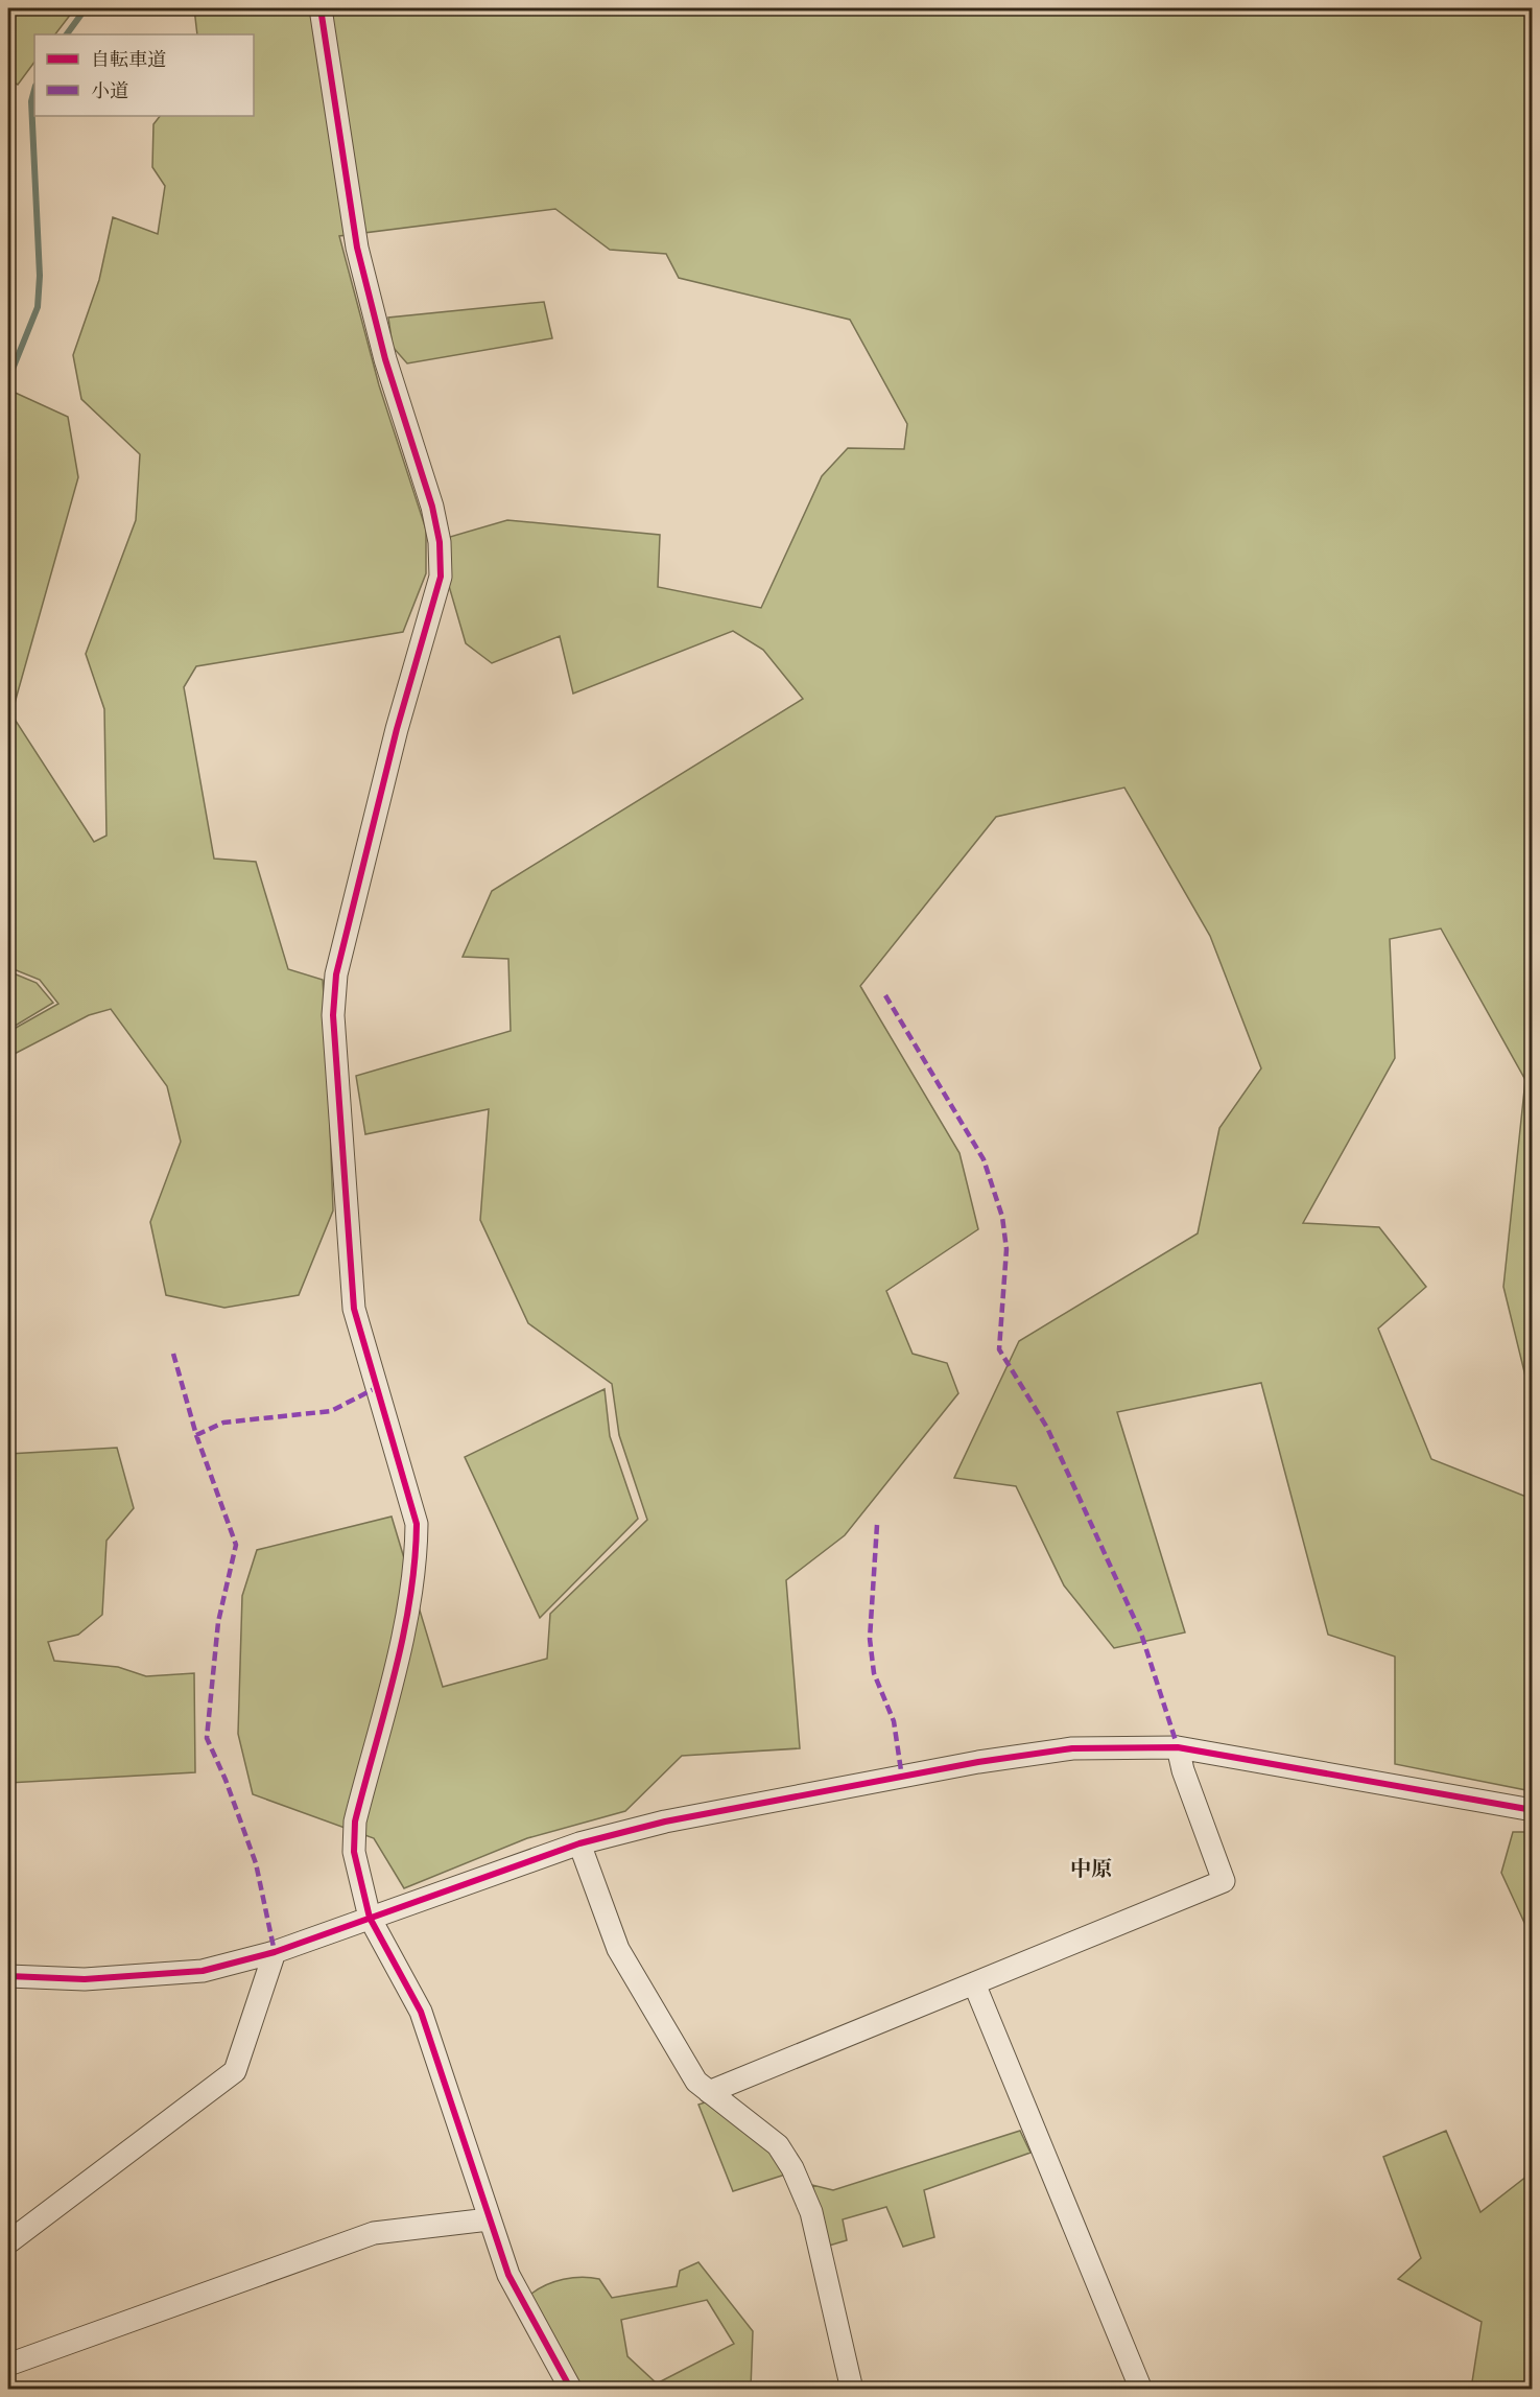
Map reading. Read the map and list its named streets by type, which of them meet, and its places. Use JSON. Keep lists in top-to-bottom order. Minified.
{"districts":["中原"],"legend":["自転車道","小道"]}
